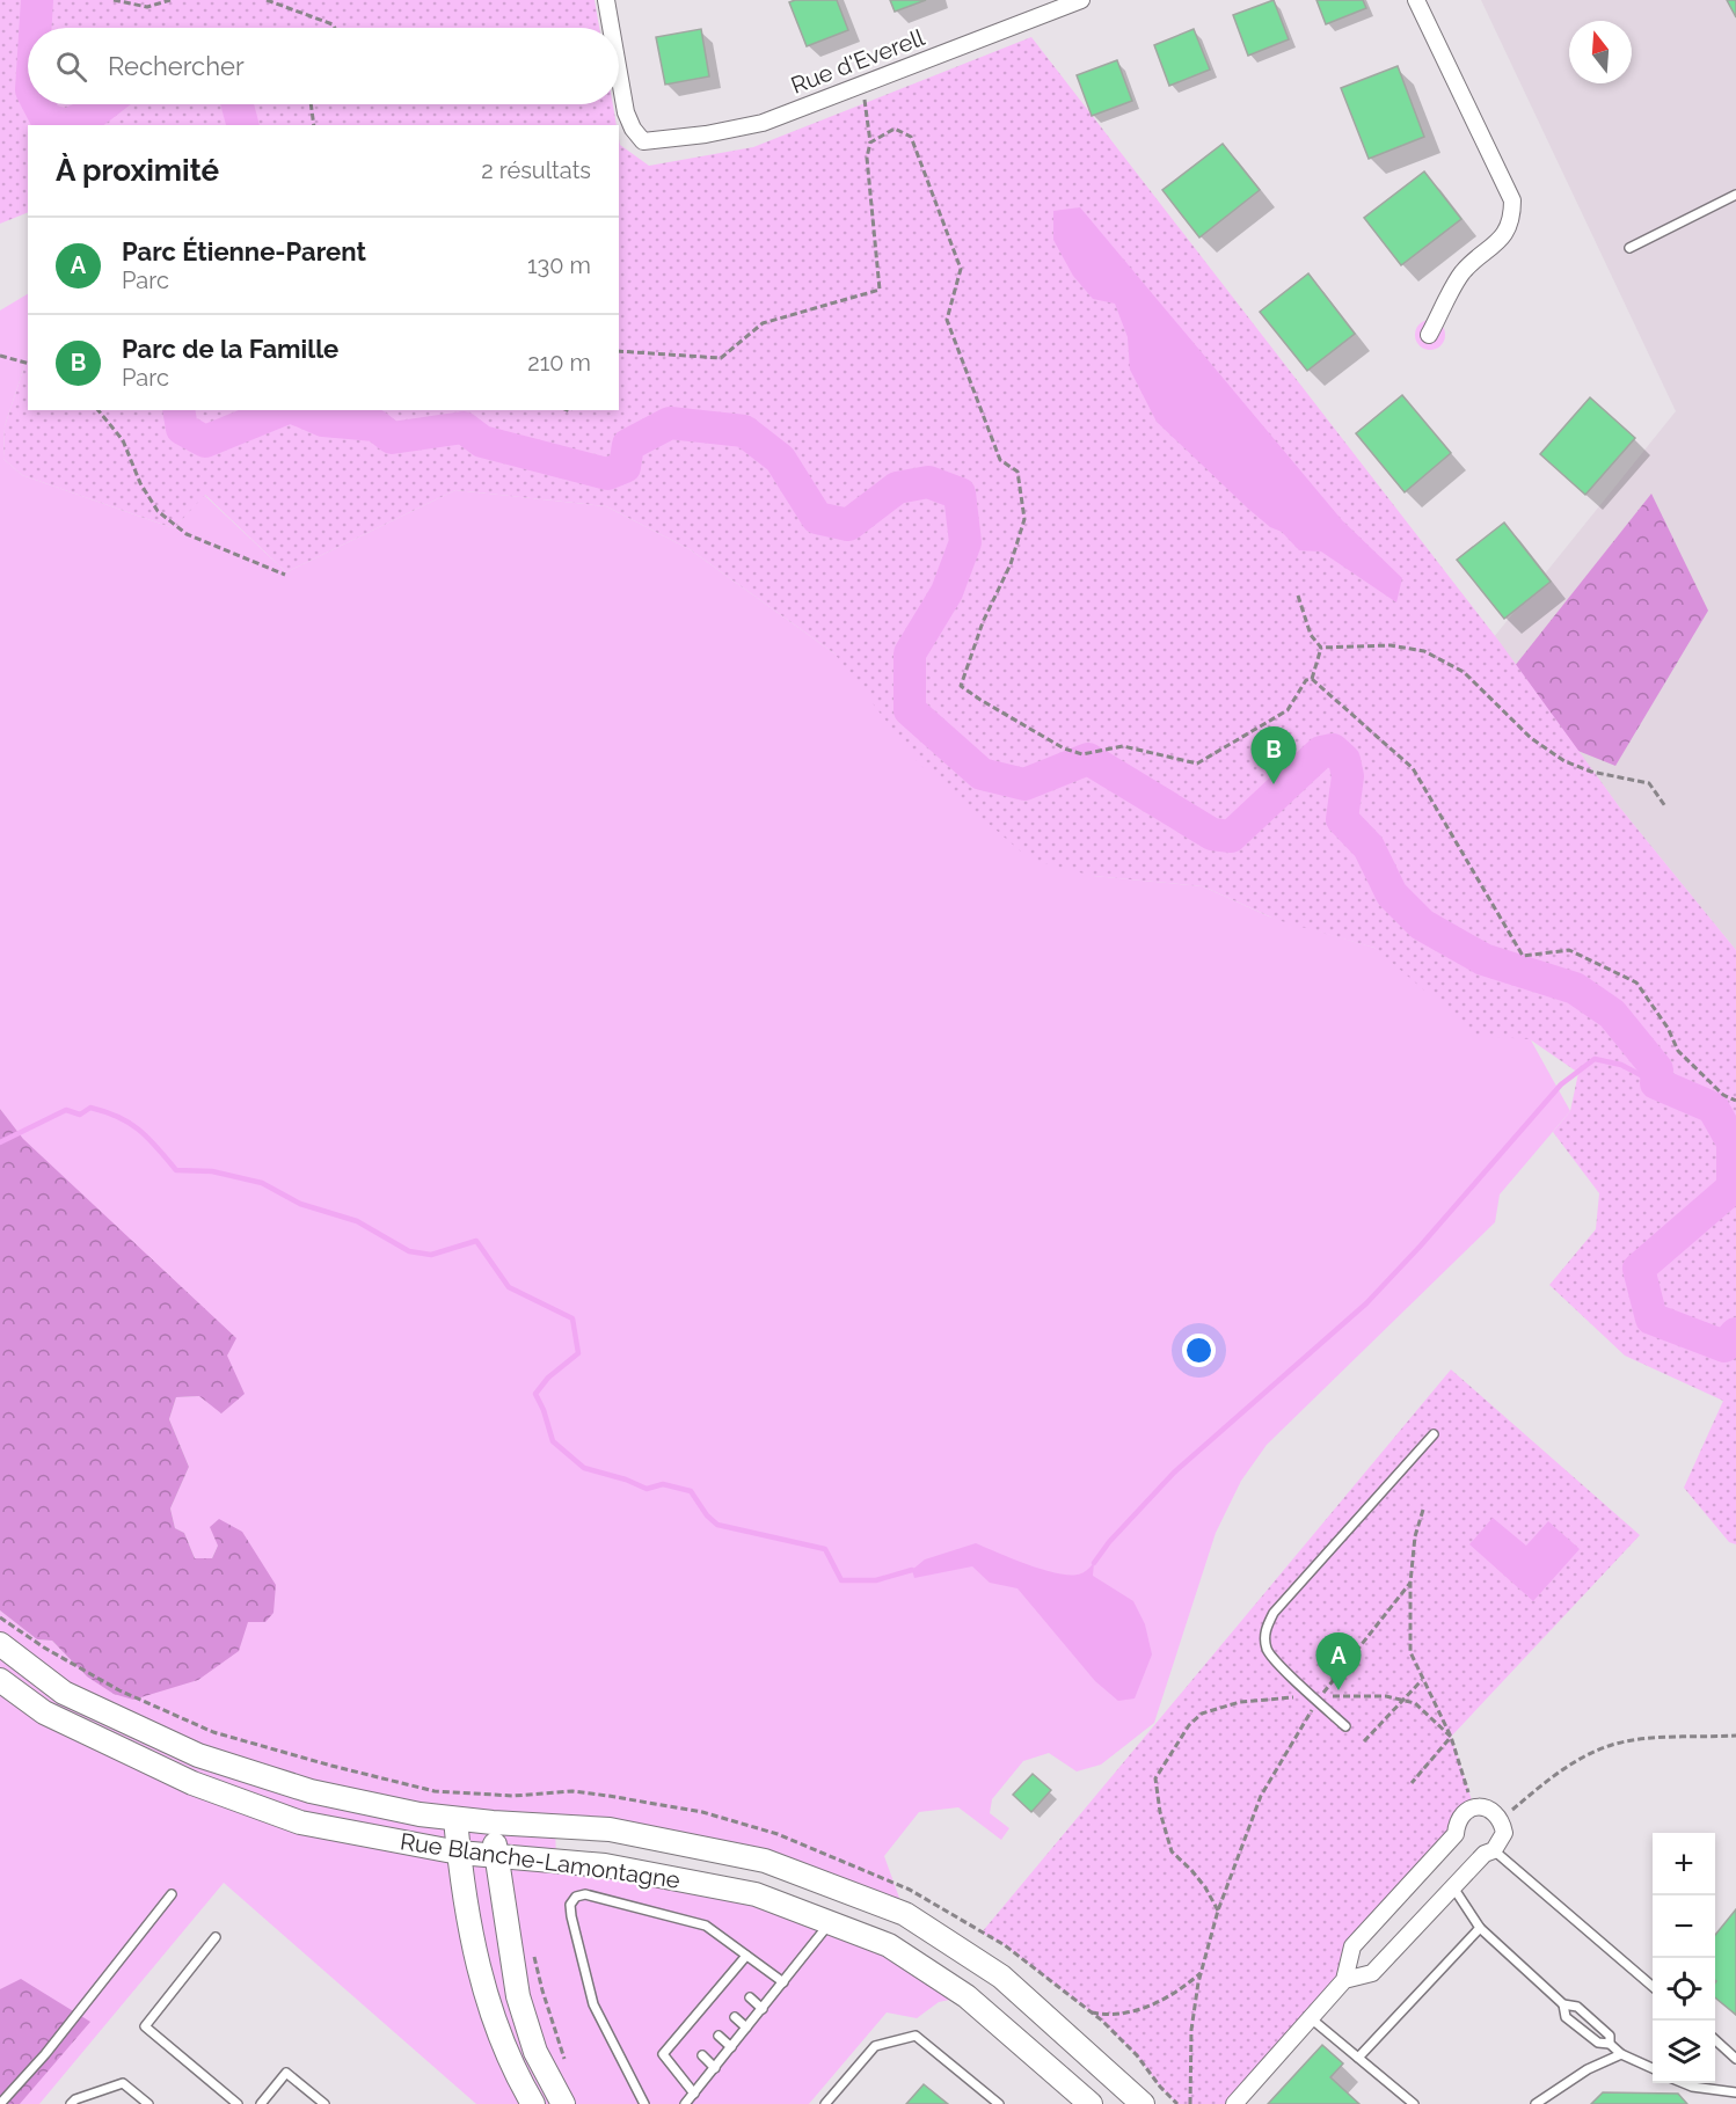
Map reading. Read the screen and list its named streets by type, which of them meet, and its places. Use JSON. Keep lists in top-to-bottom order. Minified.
{"streets":{"street":["Rue d'Everell","Rue Blanche-Lamontagne"]},"north":"top","page":{"search":"Rechercher","heading":["À proximité","2 résultats"],"list":[{"mark":"A","name":"Parc Étienne-Parent","note":"Parc","value":"130 m"},{"mark":"B","name":"Parc de la Famille","note":"Parc","value":"210 m"}],"pins":["B","A"],"map_buttons":["+","−"]}}
